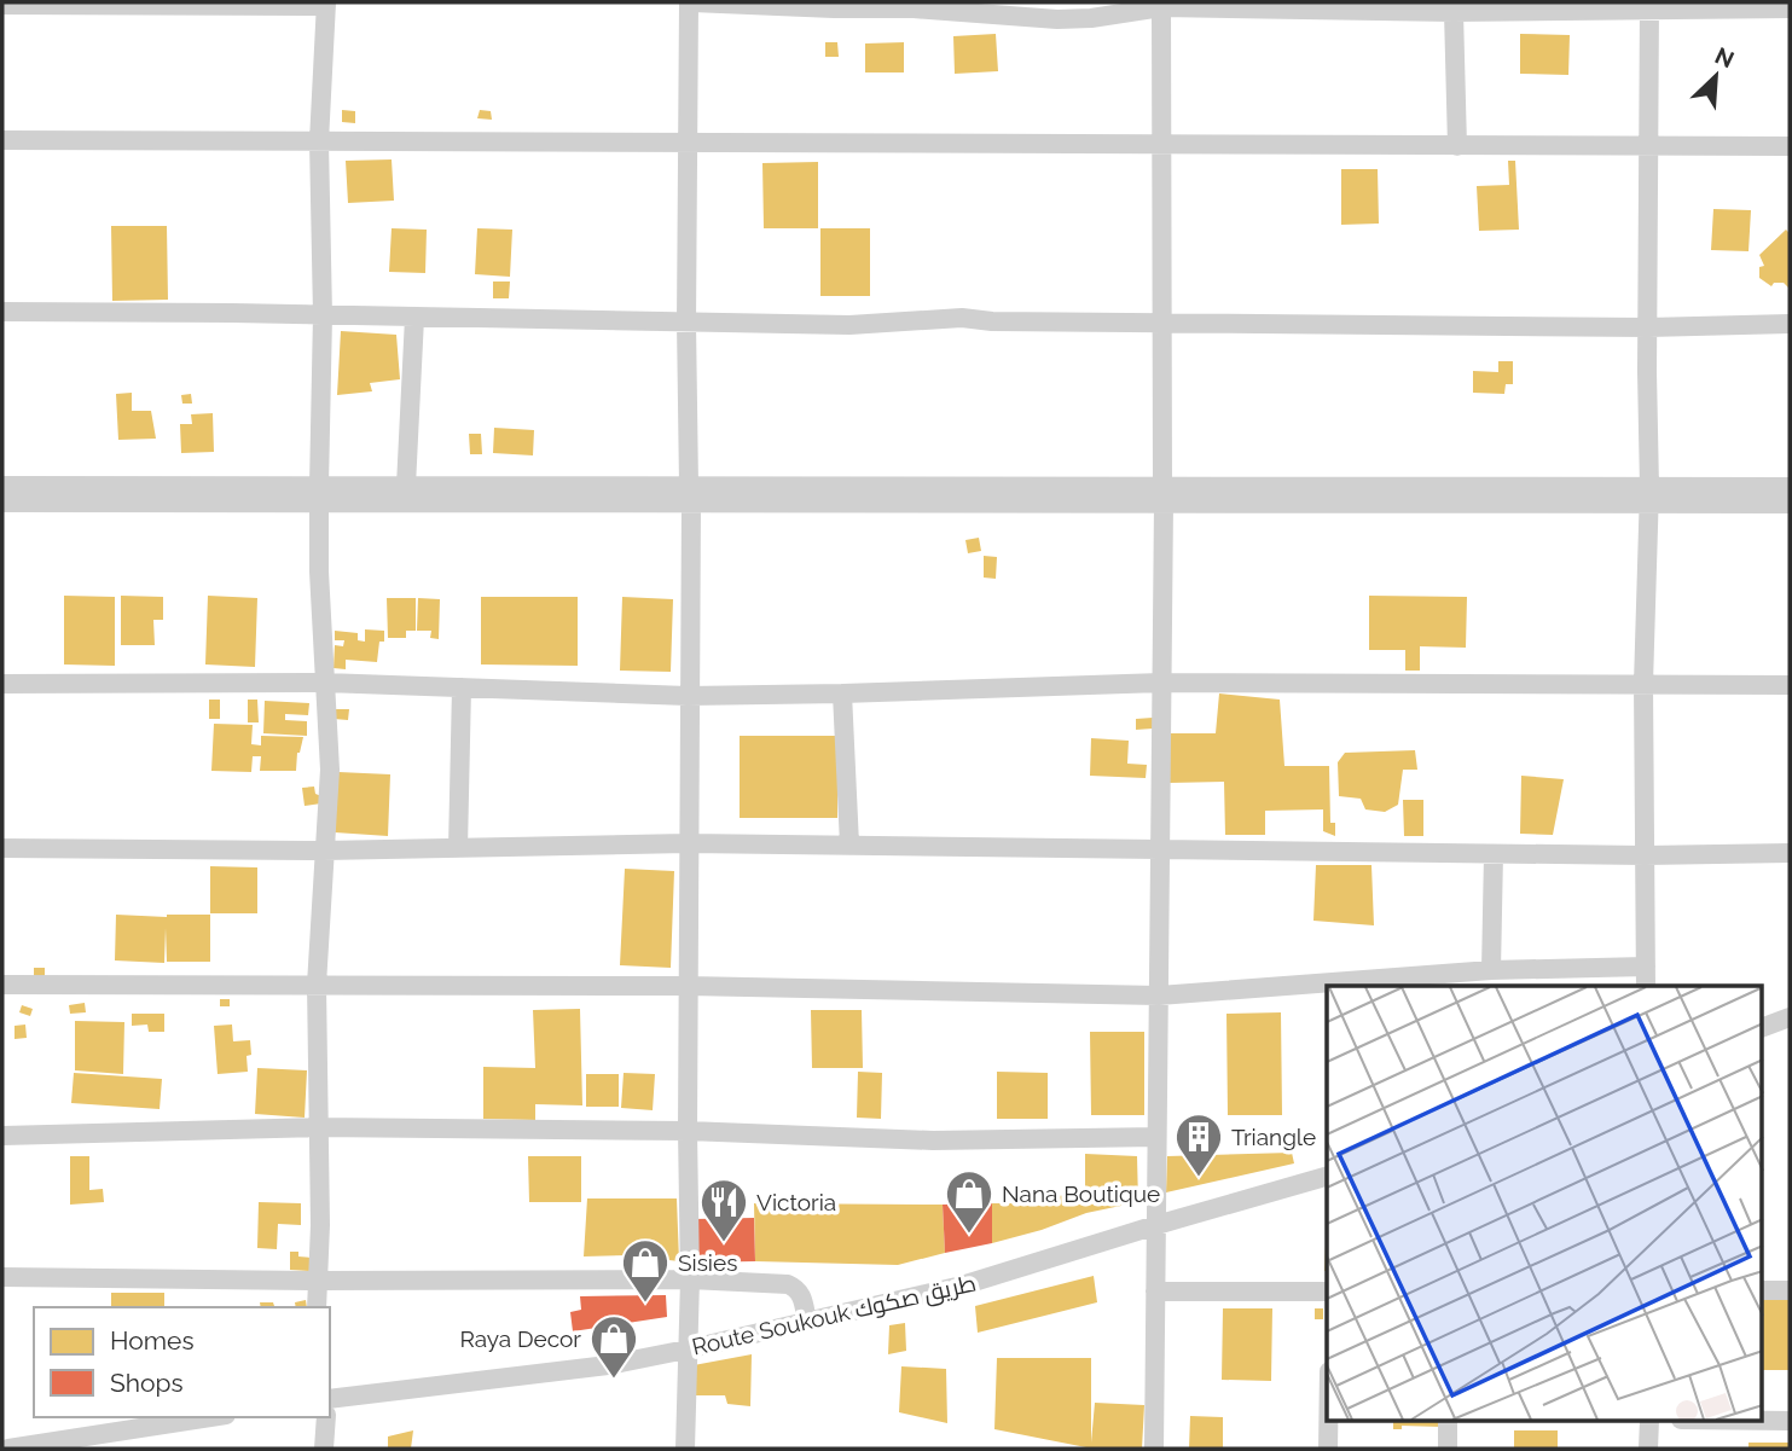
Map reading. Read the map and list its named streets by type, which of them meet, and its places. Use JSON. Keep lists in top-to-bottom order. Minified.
{"streets":{"street":["Route Soukouk طريق صكوك"]},"places":{"building":["Triangle"],"shop":["Nana Boutique","Sisies","Raya Decor"],"restaurant":["Victoria"]},"legend":["Homes","Shops"],"north":"top right"}
